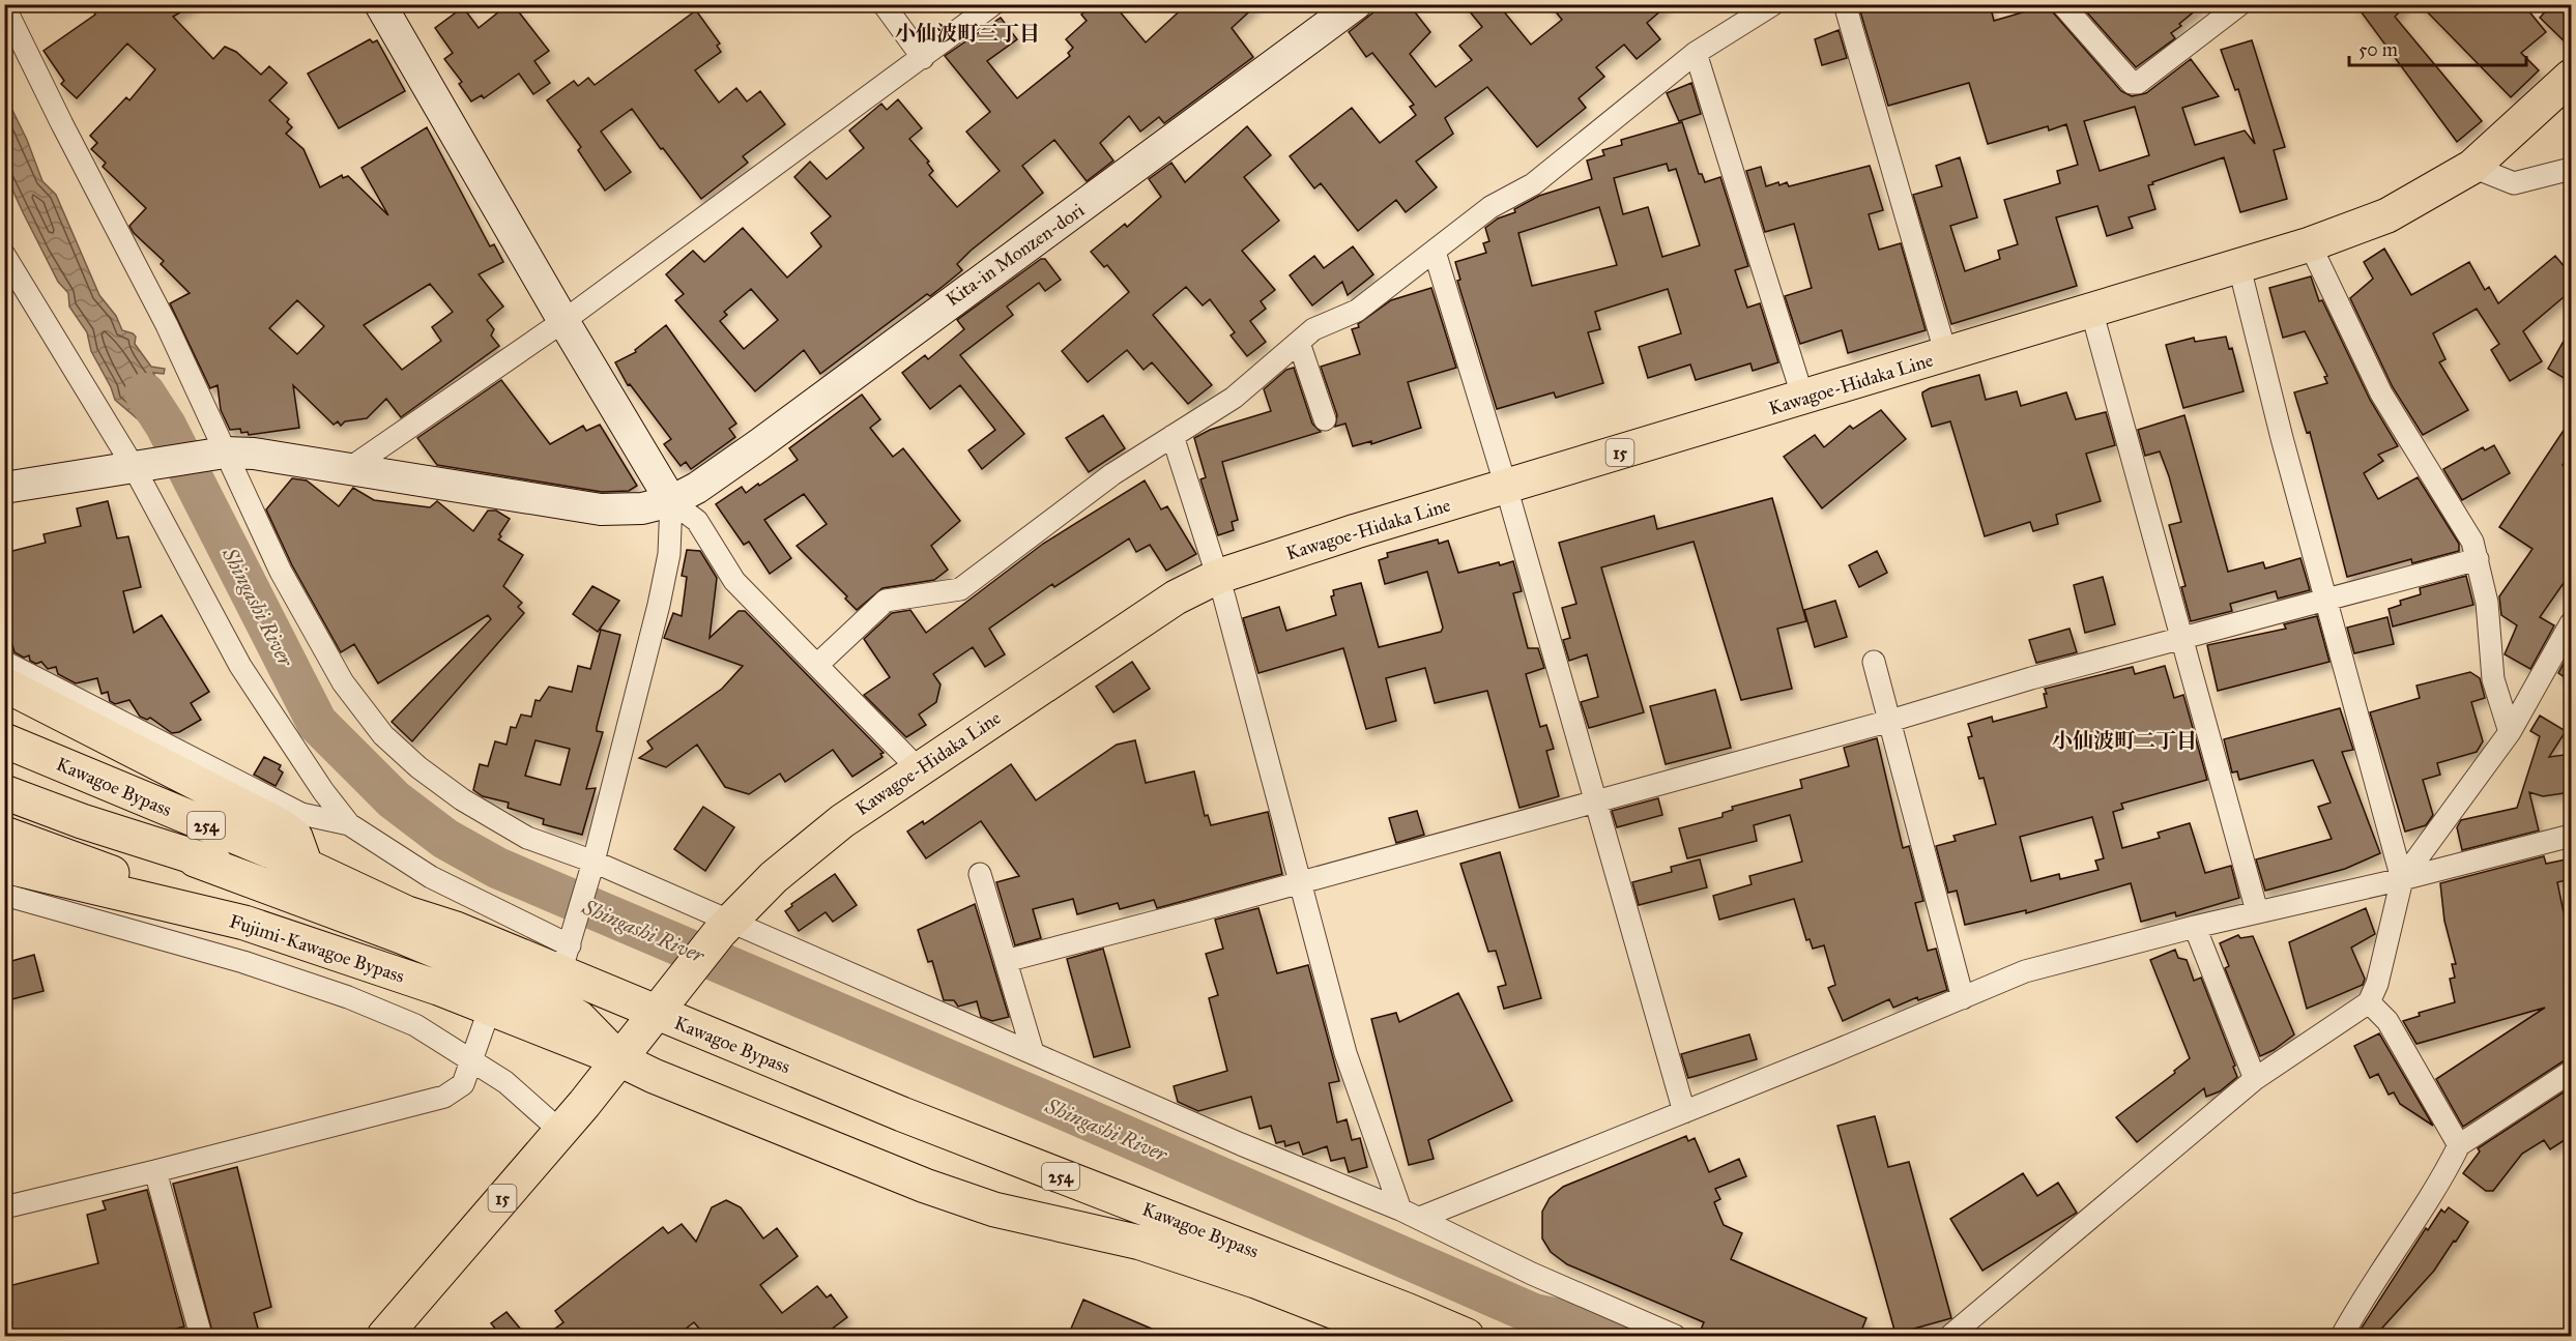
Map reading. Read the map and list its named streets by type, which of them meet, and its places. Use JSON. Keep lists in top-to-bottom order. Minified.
{"streets":{"main road":["Kawagoe-Hidaka Line","15","Kawagoe Bypass","254","Fujimi-Kawagoe Bypass"],"street":["Kita-in Monzen-dori"]},"crossings":[["Kawagoe-Hidaka Line","Kawagoe Bypass"],["Kawagoe-Hidaka Line","Fujimi-Kawagoe Bypass"],["Kawagoe Bypass","254"],["Kawagoe Bypass","Fujimi-Kawagoe Bypass"]],"districts":["小仙波町三丁目","小仙波町二丁目"],"water":["Shingashi River"],"scale_bar":"50 m"}
